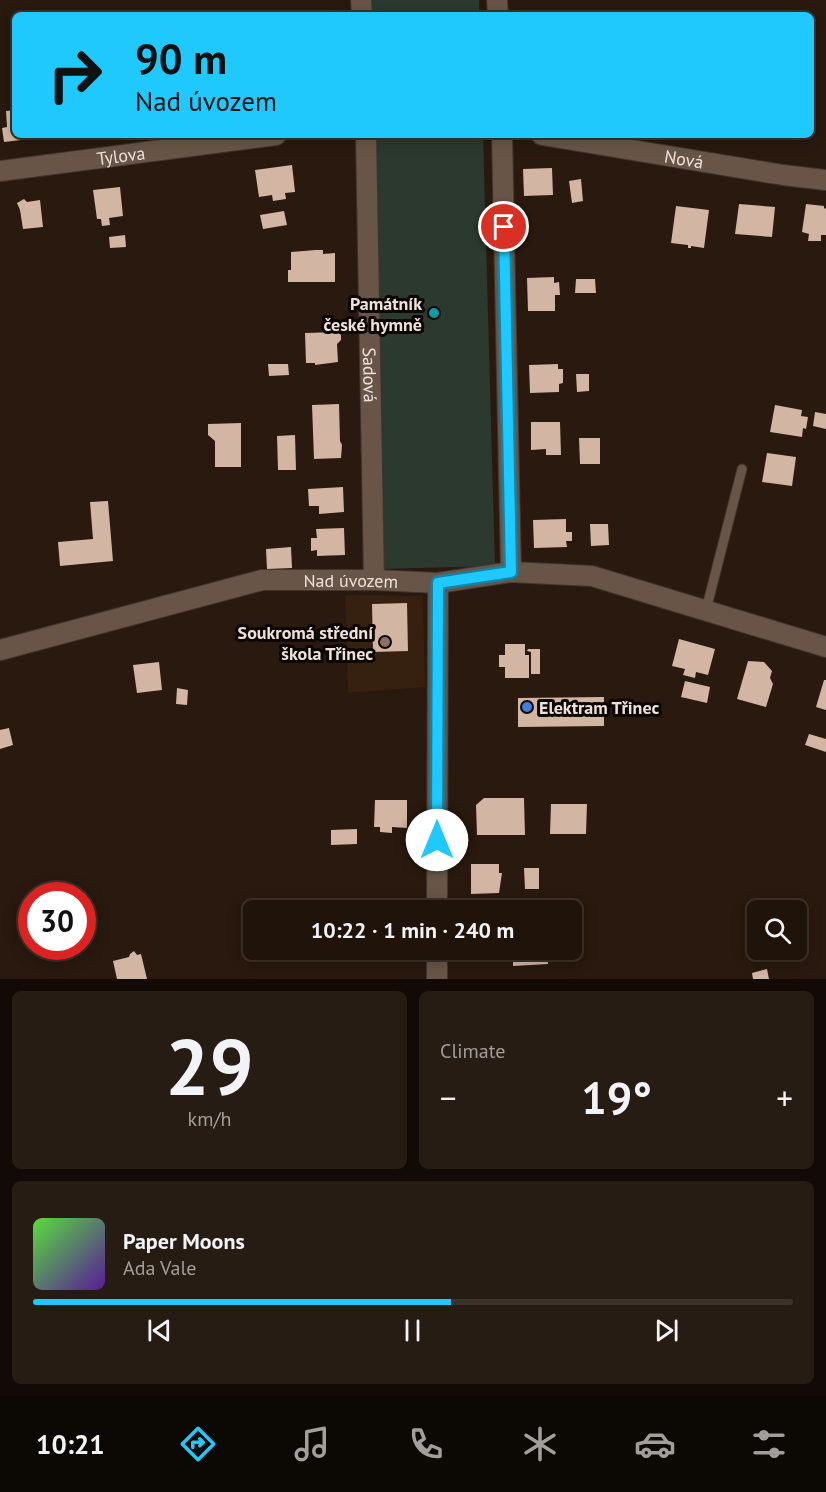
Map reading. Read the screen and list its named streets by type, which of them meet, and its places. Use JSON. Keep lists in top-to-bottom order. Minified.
{"streets":{"street":["Tylova","Nová","Sadová","Nad úvozem"]},"crossings":[["Sadová","Nad úvozem"]],"places":["Památník české hymně","Soukromá střední škola Třinec","Elektram Třinec"],"page":{"turn":["90 m","Nad úvozem"],"limit":"30","trip":"10:22 · 1 min · 240 m","tile":[["29","km/h"],"Climate"],"heat":["−","19°","+"],"song":["Paper Moons","Ada Vale"],"tabs":"10:21"}}
